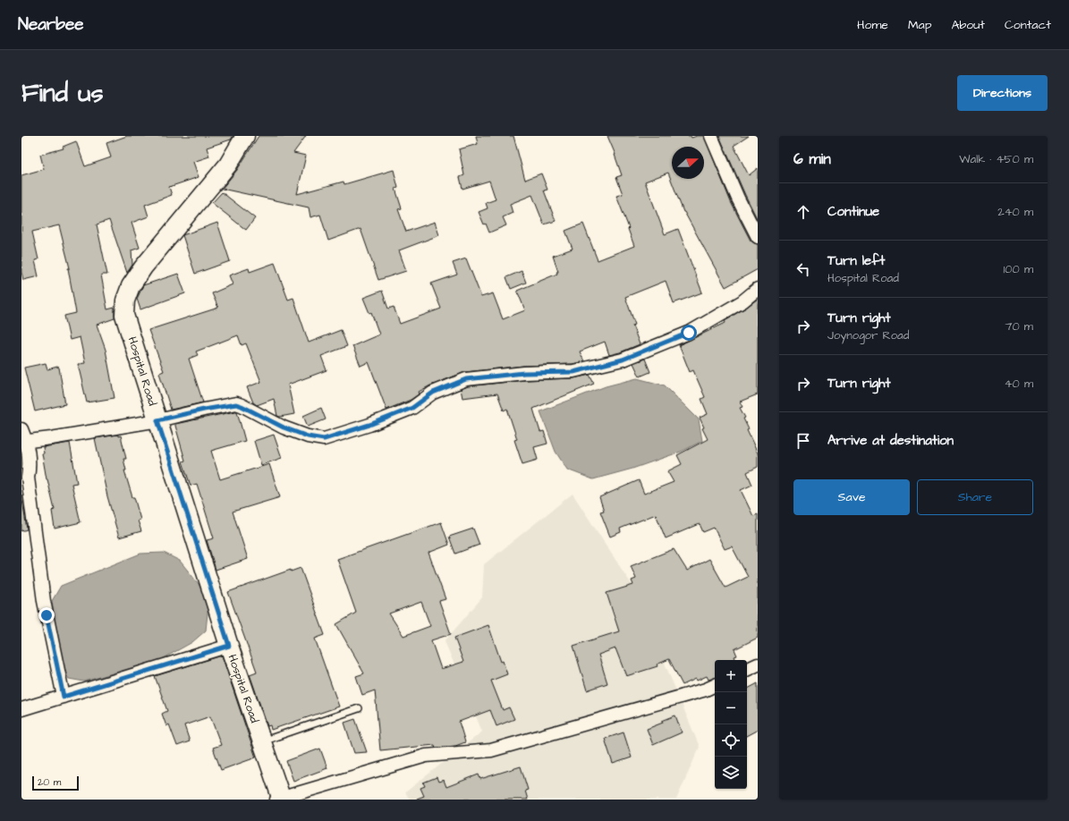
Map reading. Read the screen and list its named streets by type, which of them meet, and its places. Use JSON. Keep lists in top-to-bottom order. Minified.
{"streets":{"street":["Hospital Road"]},"scale_bar":"20 m","north":"right","page":{"header":"Nearbee","nav":["Home","Map","About","Contact"],"buttons":["Directions",["Save","Share"]],"title":"Find us","heading":["6 min","Walk · 450 m"],"list":[["Continue","240 m"],["Turn left","Hospital Road","100 m"],["Turn right","Joynogor Road","70 m"],["Turn right","40 m"],"Arrive at destination"],"map_buttons":["+","−"],"scale":"20 m"}}
